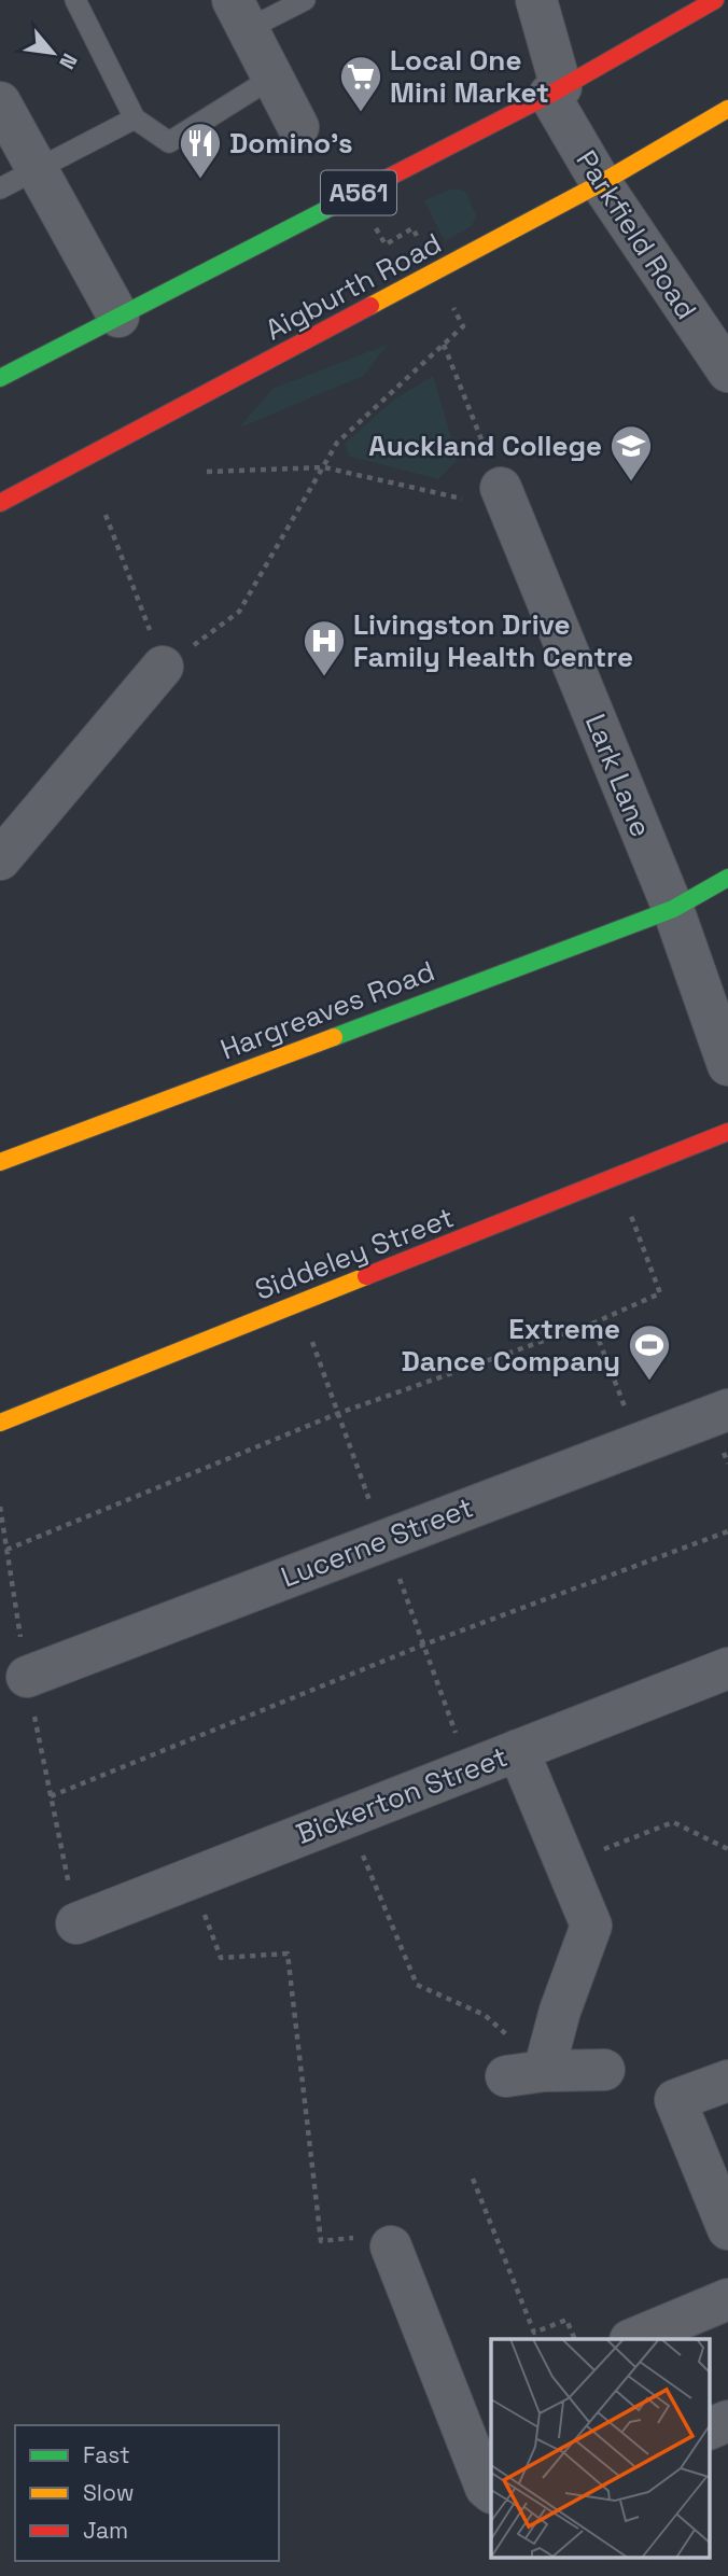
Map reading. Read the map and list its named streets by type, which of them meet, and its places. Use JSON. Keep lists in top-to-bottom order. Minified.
{"streets":{"main road":["A561","Aigburth Road","Hargreaves Road","Siddeley Street"],"street":["Parkfield Road","Lark Lane","Lucerne Street","Bickerton Street"]},"crossings":[["A561","Parkfield Road"],["Parkfield Road","Aigburth Road"],["Lark Lane","Hargreaves Road"]],"places":{"supermarket":["Local One Mini Market"],"restaurant":["Domino's"],"school or university":["Auckland College"],"hospital":["Livingston Drive Family Health Centre"],"sports":["Extreme Dance Company"]},"legend":["Fast","Slow","Jam"],"north":"bottom right"}
